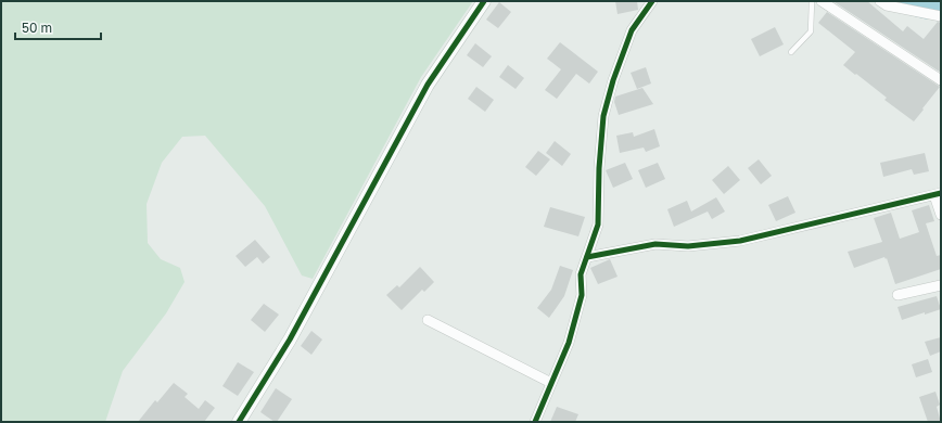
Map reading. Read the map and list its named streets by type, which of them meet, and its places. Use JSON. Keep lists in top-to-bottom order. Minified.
{"scale_bar":"50 m"}
